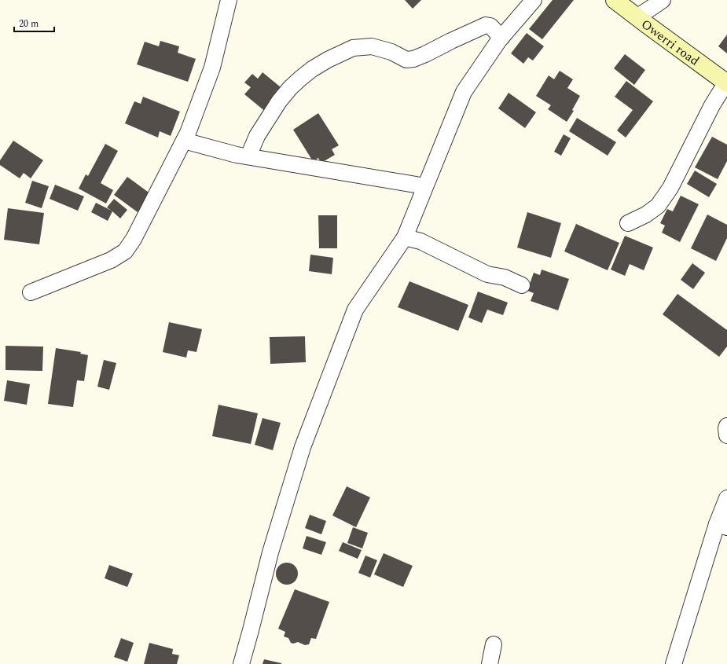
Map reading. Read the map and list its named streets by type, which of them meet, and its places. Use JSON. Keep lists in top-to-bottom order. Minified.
{"streets":{"main road":["Owerri road"]},"scale_bar":"20 m"}
